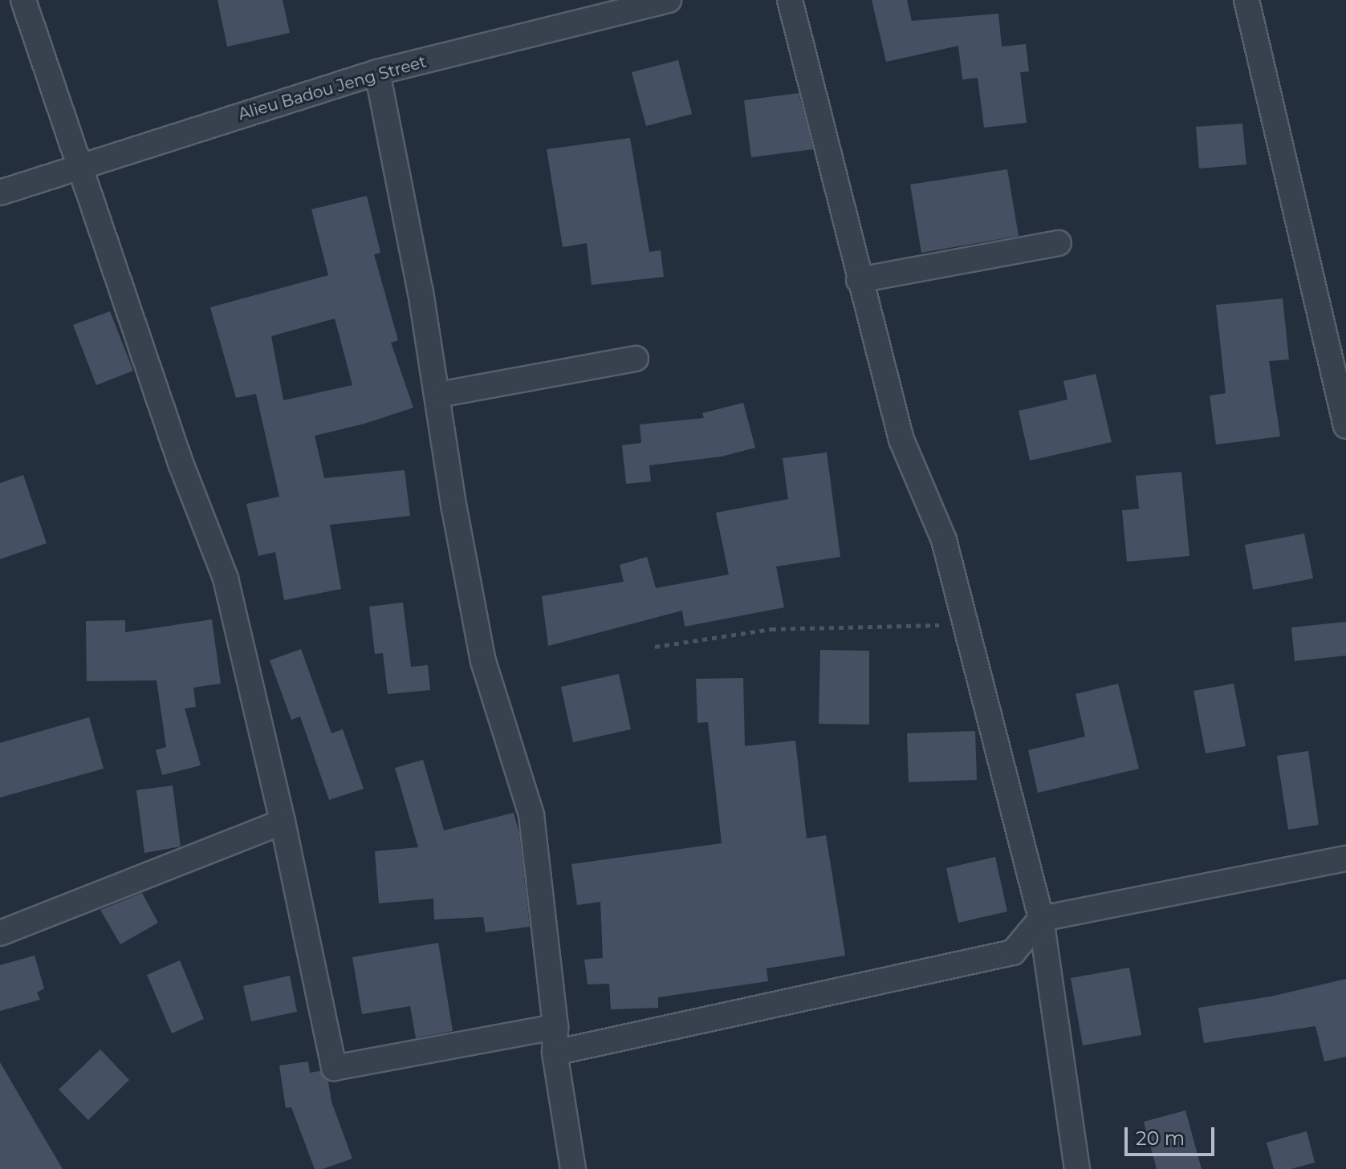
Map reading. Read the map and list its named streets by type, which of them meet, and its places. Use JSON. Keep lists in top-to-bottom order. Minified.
{"streets":{"street":["Alieu Badou Jeng Street"]},"scale_bar":"20 m"}
